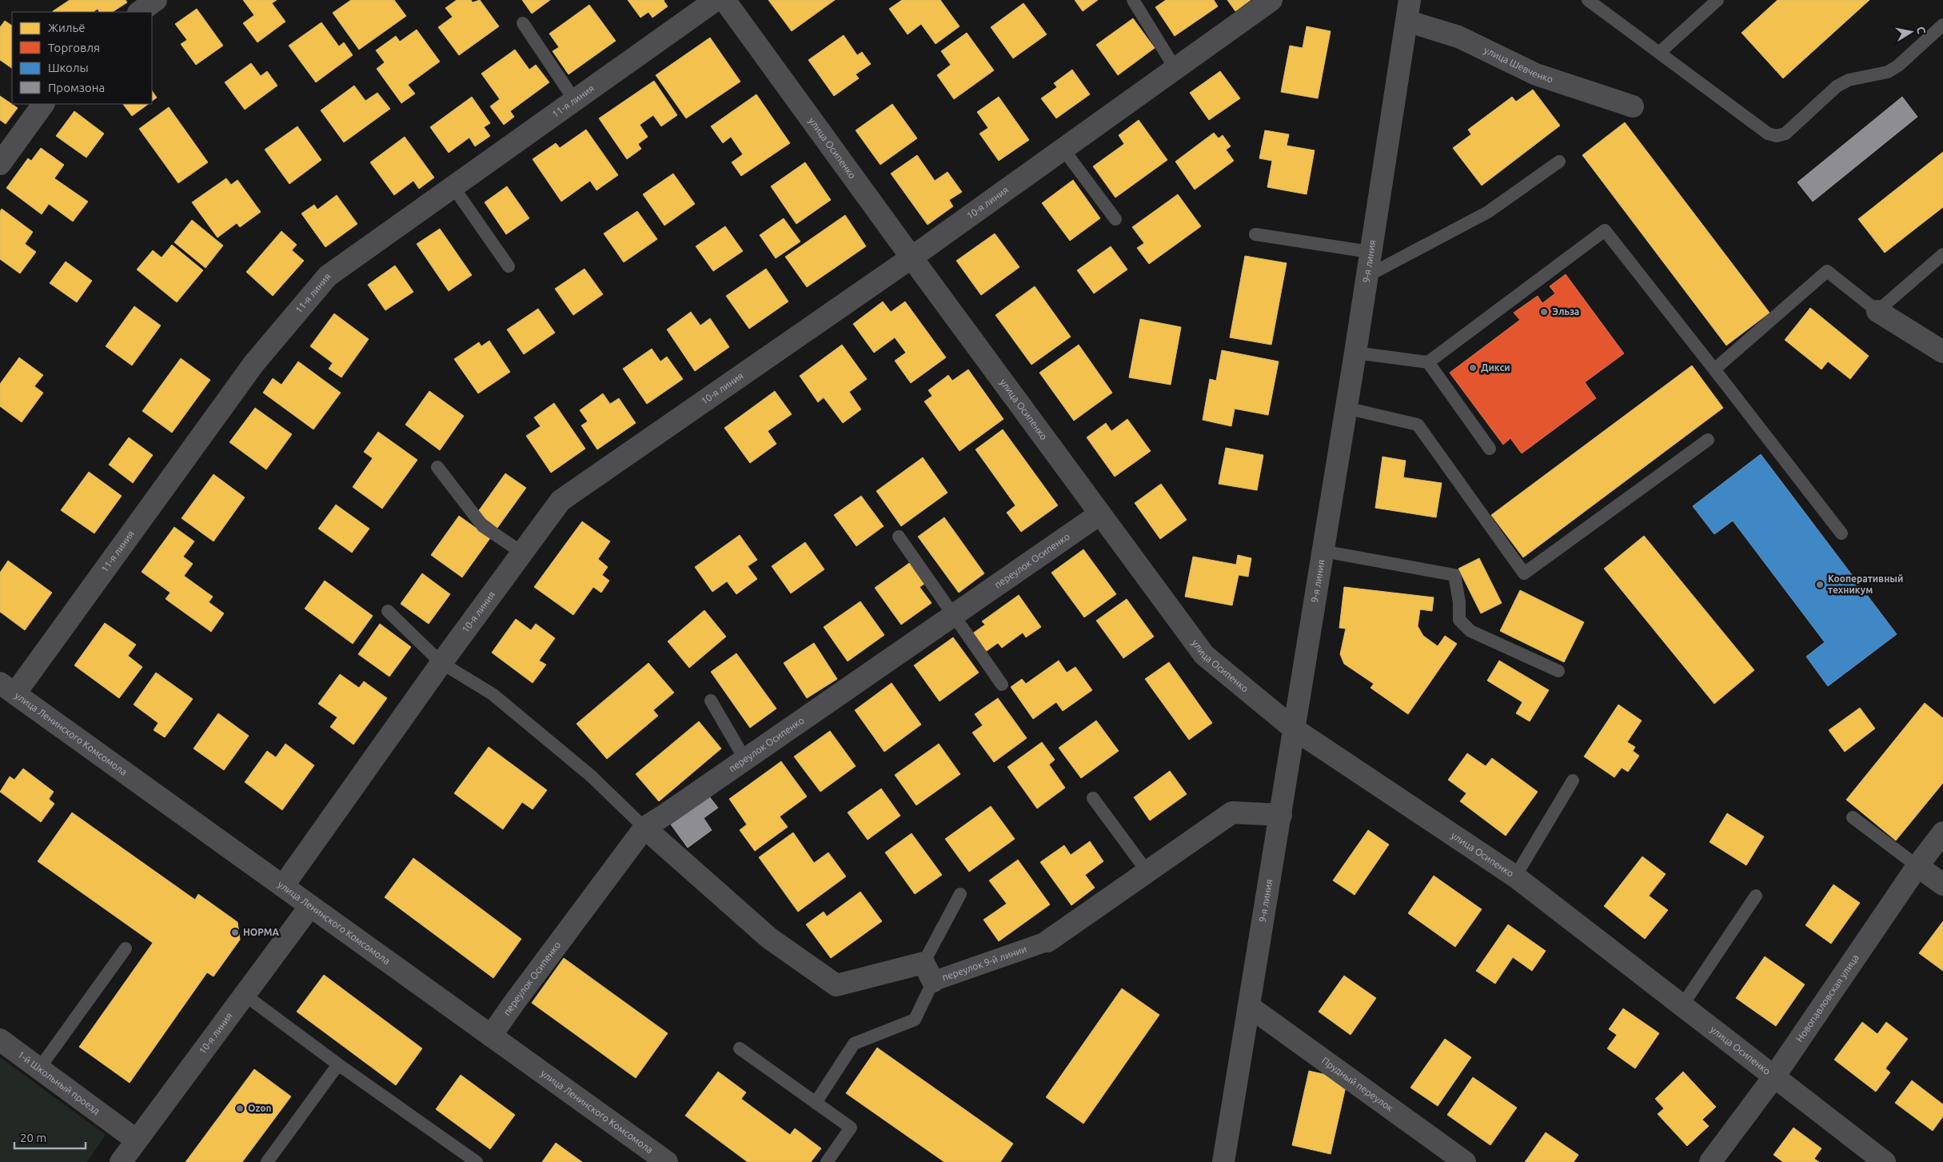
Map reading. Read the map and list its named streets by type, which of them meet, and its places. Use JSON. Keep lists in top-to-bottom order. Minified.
{"streets":{"street":["улица Шевченко","11-я линия","улица Осипенко","10-я линия","9-я линия","переулок Осипенко","улица Ленинского Комсомола","переулок 9-й линии","Новопавловская улица","1-й Школьный проезд","Прудный переулок"]},"crossings":[["улица Шевченко","9-я линия"],["11-я линия","улица Ленинского Комсомола"],["улица Осипенко","10-я линия"],["улица Осипенко","9-я линия"],["улица Осипенко","переулок Осипенко"],["улица Осипенко","Новопавловская улица"],["10-я линия","улица Ленинского Комсомола"],["10-я линия","1-й Школьный проезд"],["9-я линия","переулок 9-й линии"],["9-я линия","Прудный переулок"],["переулок Осипенко","улица Ленинского Комсомола"],["переулок Осипенко","переулок 9-й линии"]],"places":["Эльза","Дикси","Кооперативный техникум","НОРМА","Ozon"],"legend":["Жильё","Торговля","Школы","Промзона"],"scale_bar":"20 m","north":"right"}
